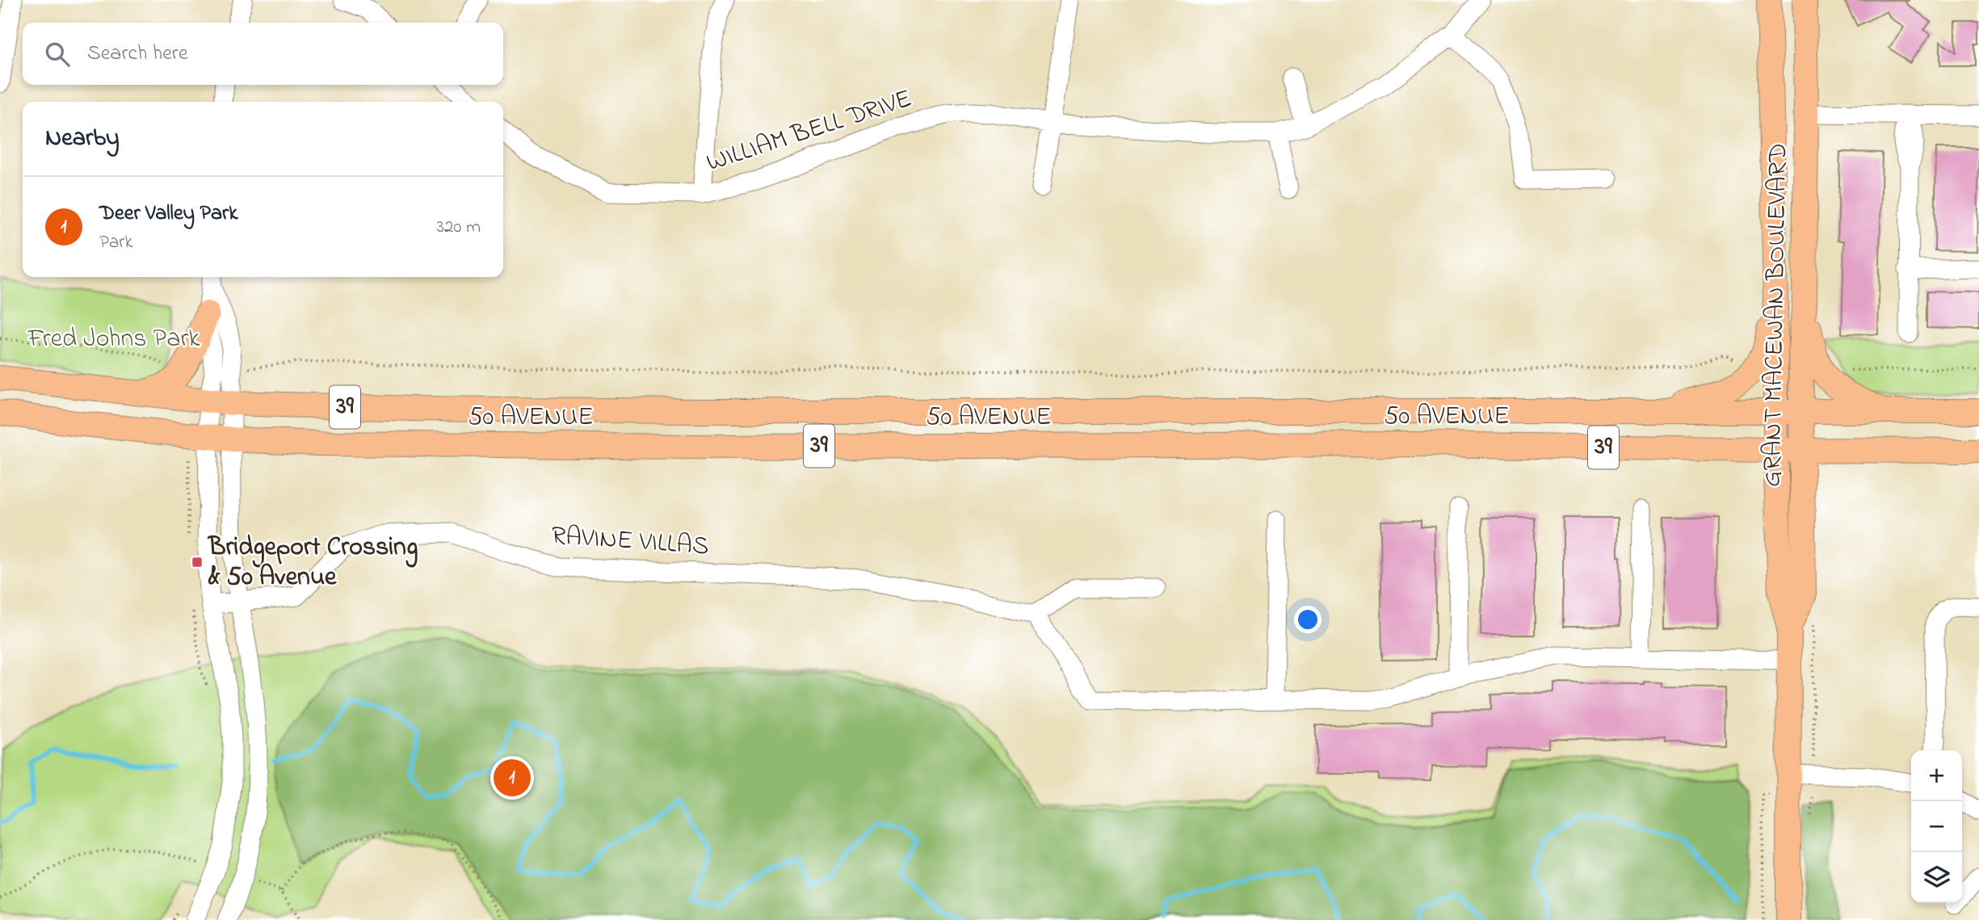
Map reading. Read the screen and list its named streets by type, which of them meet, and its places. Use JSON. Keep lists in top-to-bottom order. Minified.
{"streets":{"main road":["GRANT MACEWAN BOULEVARD","39","50 AVENUE"],"street":["WILLIAM BELL DRIVE","RAVINE VILLAS"]},"crossings":[["GRANT MACEWAN BOULEVARD","50 AVENUE"]],"parks":["Fred Johns Park"],"places":{"transit":["Bridgeport Crossing & 50 Avenue"]},"page":{"search":"Search here","heading":"Nearby","list":[{"mark":"1","name":"Deer Valley Park","note":"Park","value":"320 m"}],"map_buttons":["+","−"],"pins":"1"}}
